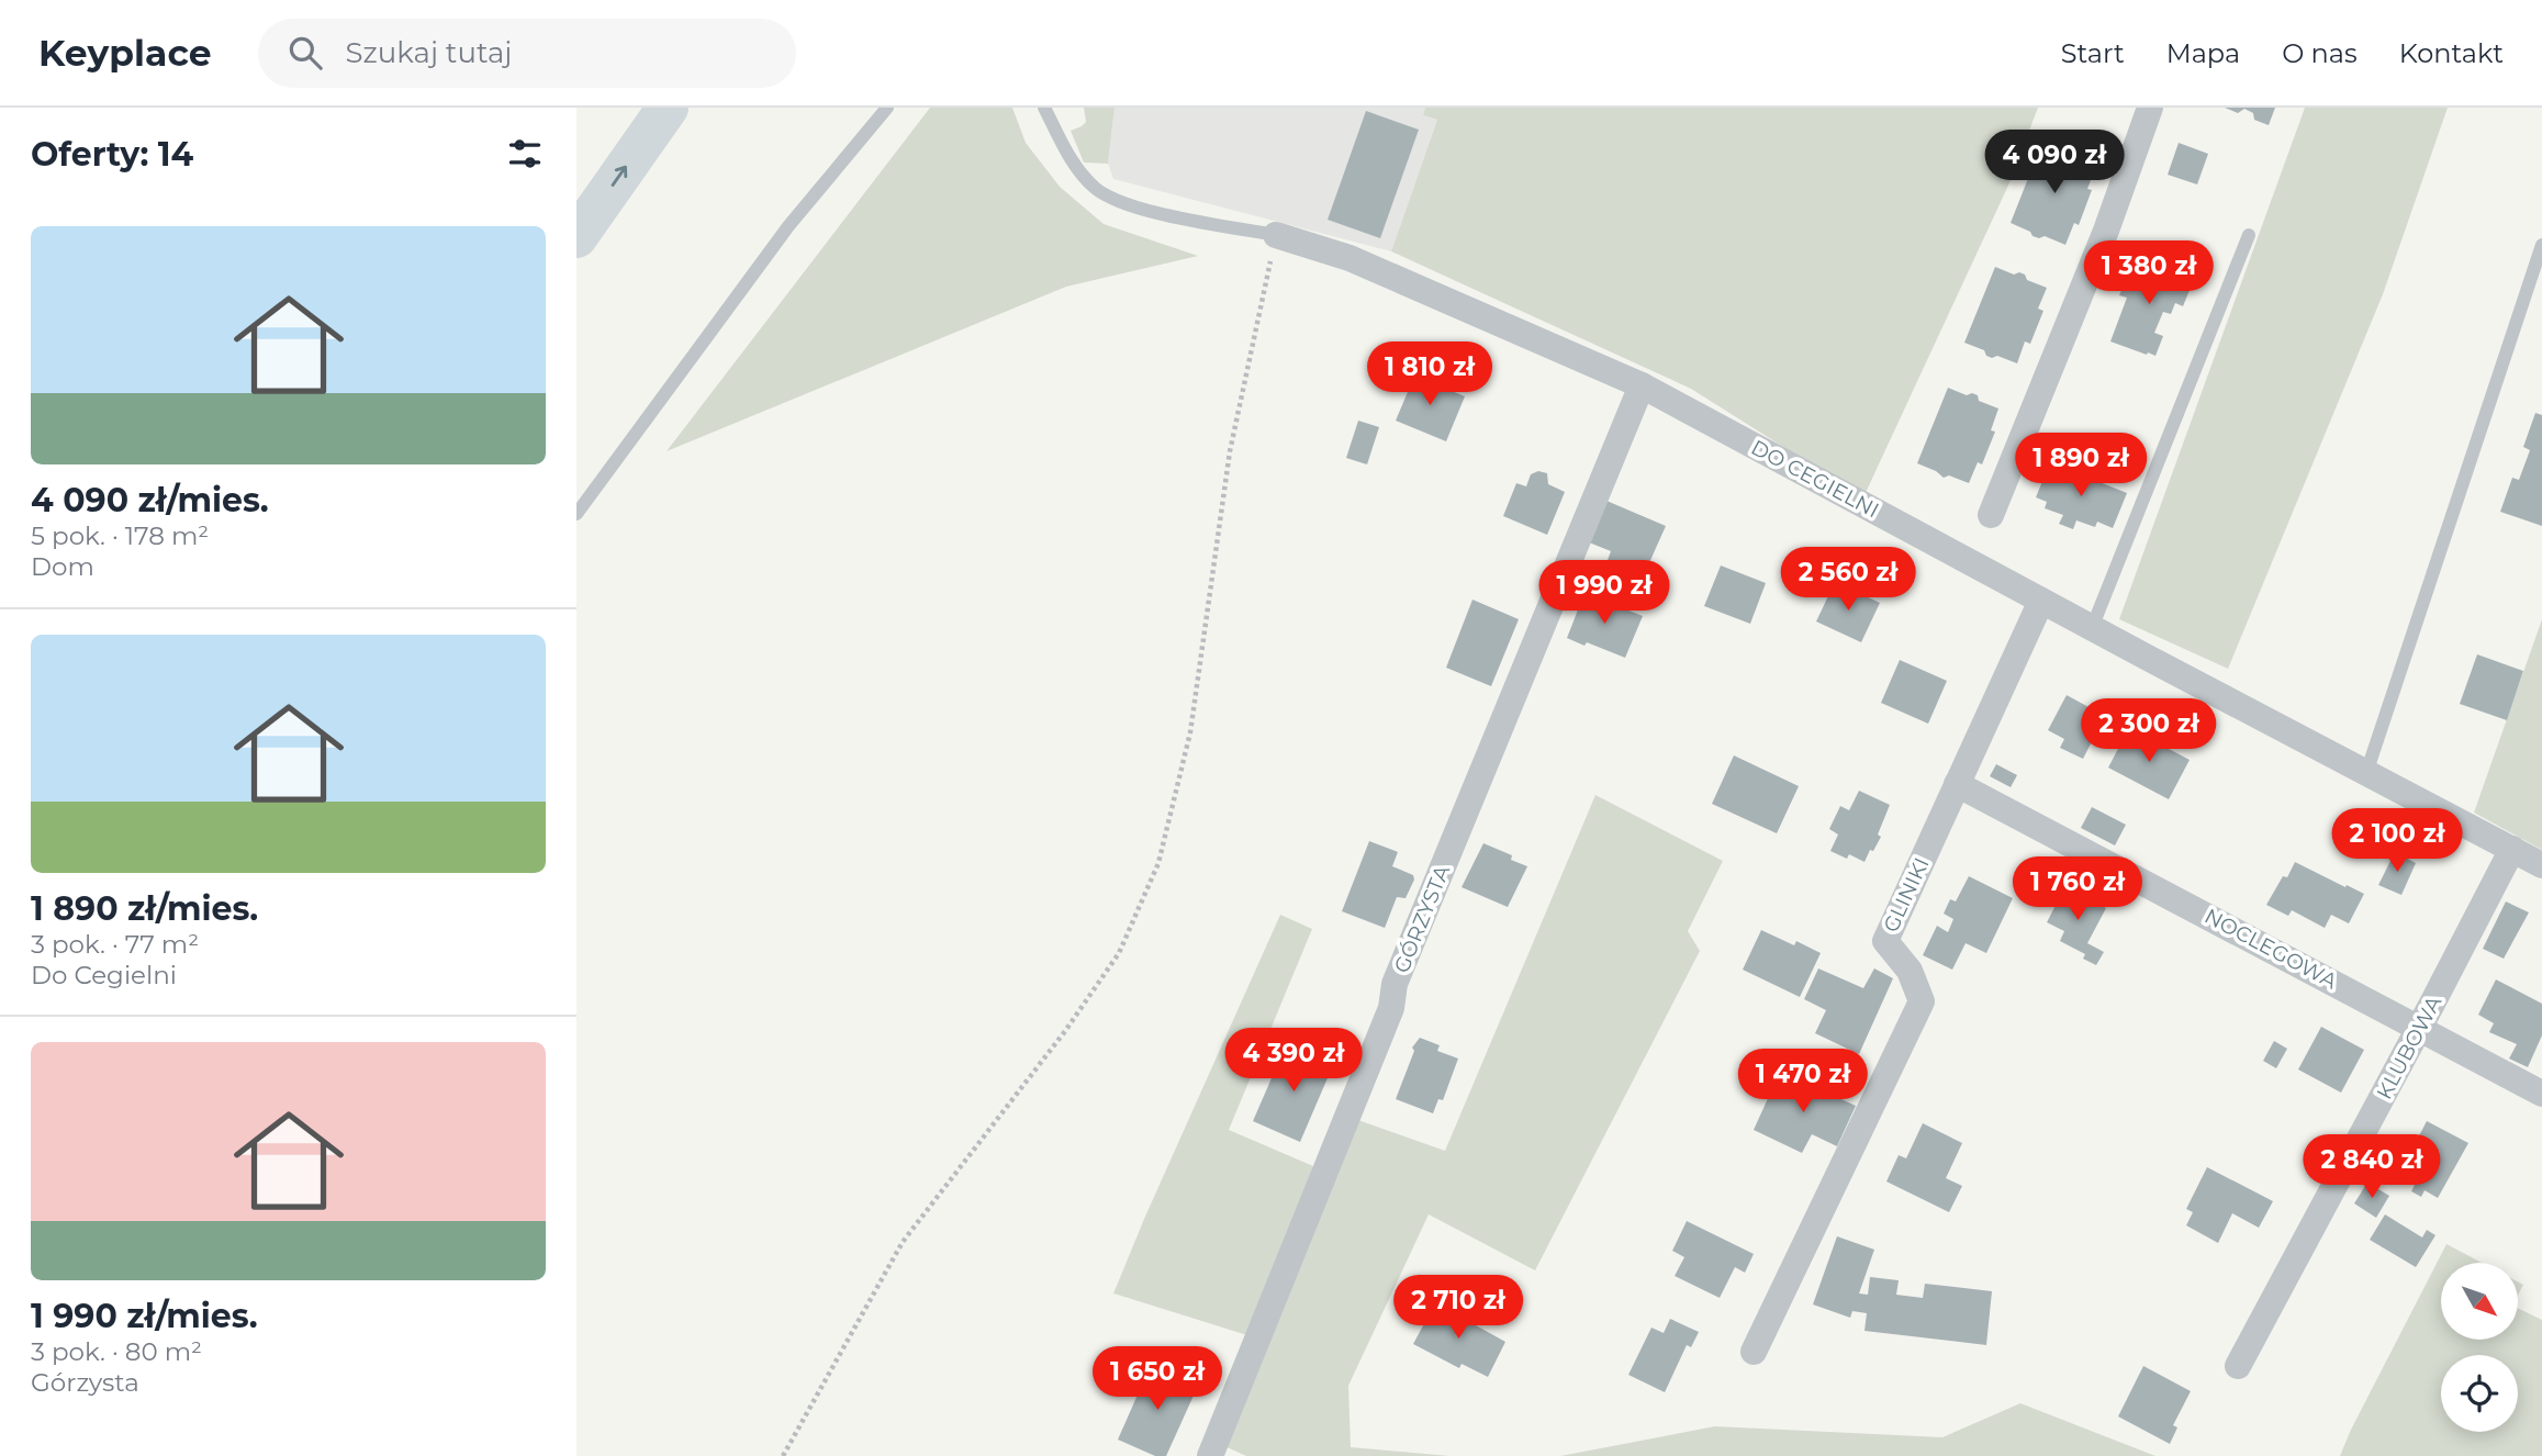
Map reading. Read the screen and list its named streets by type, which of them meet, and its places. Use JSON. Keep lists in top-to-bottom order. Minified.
{"streets":{"street":["DO CEGIELNI","GLINIKI","GÓRZYSTA","NOCLEGOWA","KLUBOWA"]},"crossings":[["DO CEGIELNI","GLINIKI"],["DO CEGIELNI","GÓRZYSTA"],["DO CEGIELNI","KLUBOWA"],["GLINIKI","NOCLEGOWA"],["NOCLEGOWA","KLUBOWA"]],"north":"bottom right","page":{"header":"Keyplace","search":"Szukaj tutaj","nav":["Start","Mapa","O nas","Kontakt"],"heading":"Oferty: 14","price":["4 090 zł","1 380 zł","1 810 zł","1 890 zł","2 560 zł","1 990 zł","2 300 zł","2 100 zł","1 760 zł","4 390 zł","1 470 zł","2 840 zł","2 710 zł","1 650 zł"],"list":[{"name":"4 090 zł/mies.","note":"5 pok. · 178 m² · Dom"},{"name":"1 890 zł/mies.","note":"3 pok. · 77 m² · Do Cegielni"},{"name":"1 990 zł/mies.","note":"3 pok. · 80 m² · Górzysta"}]}}
